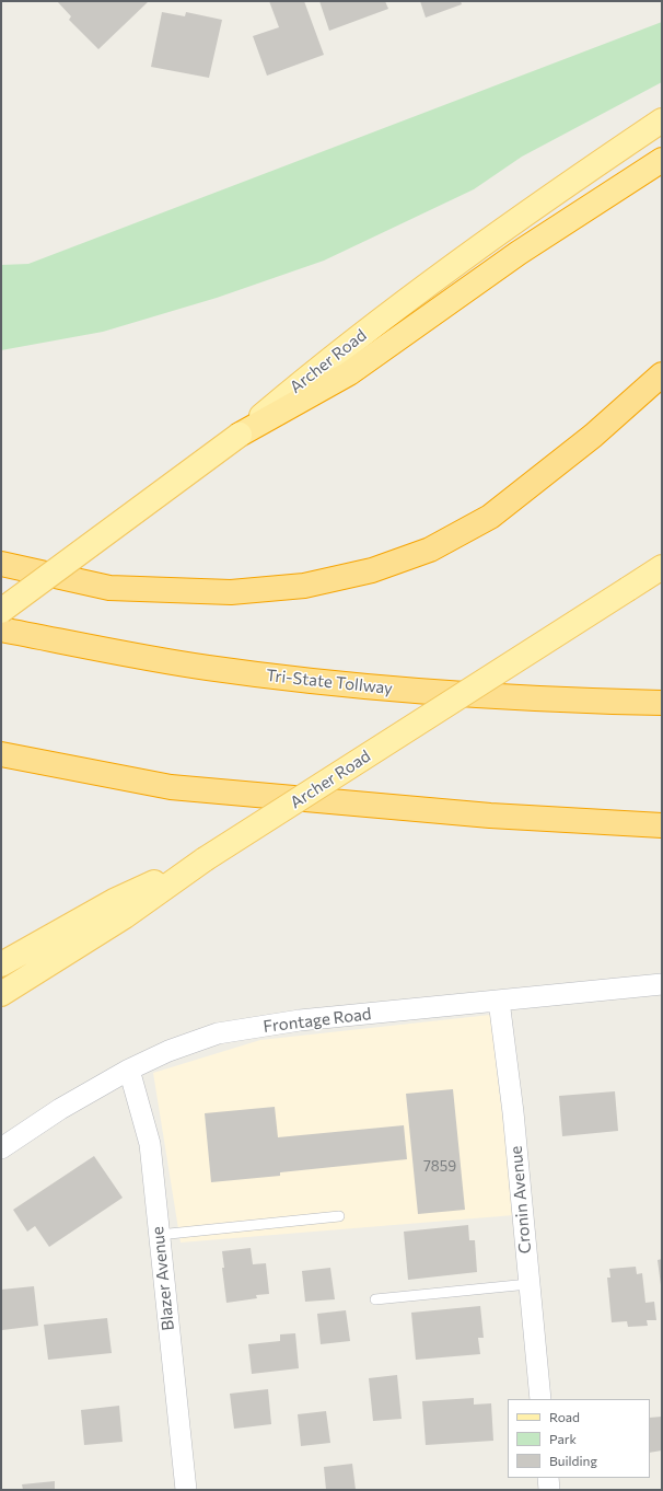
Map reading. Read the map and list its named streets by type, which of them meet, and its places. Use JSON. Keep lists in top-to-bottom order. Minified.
{"streets":{"highway":["Tri-State Tollway"],"main road":["Archer Road"],"street":["Frontage Road","Cronin Avenue","Blazer Avenue"]},"crossings":[["Frontage Road","Cronin Avenue"],["Frontage Road","Blazer Avenue"]],"house_numbers":["7859"],"legend":["Road","Park","Building"]}
